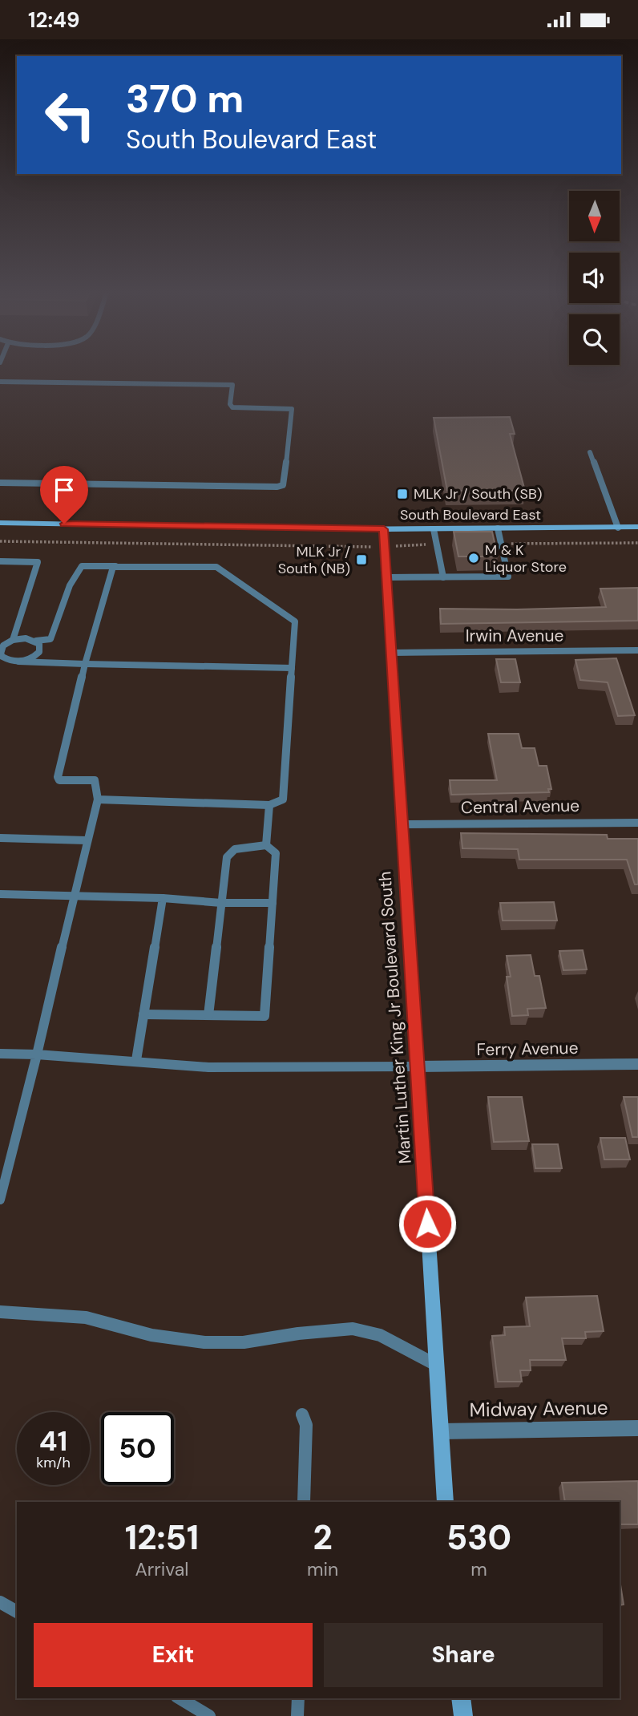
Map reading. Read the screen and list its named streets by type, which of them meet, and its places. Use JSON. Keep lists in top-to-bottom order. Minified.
{"streets":{"main road":["South Boulevard East","Martin Luther King Jr Boulevard South"],"street":["Irwin Avenue","Central Avenue","Ferry Avenue","Midway Avenue"]},"crossings":[["South Boulevard East","Martin Luther King Jr Boulevard South"],["Irwin Avenue","Martin Luther King Jr Boulevard South"],["Central Avenue","Martin Luther King Jr Boulevard South"],["Martin Luther King Jr Boulevard South","Ferry Avenue"],["Martin Luther King Jr Boulevard South","Midway Avenue"]],"places":{"transit":["MLK Jr / South (SB)","MLK Jr / South (NB)"],"other":["M & K Liquor Store"]},"north":"bottom","page":{"status":"12:49","turn":["370 m","South Boulevard East"],"speed":"41 km/h","limit":"50","eta":["12:51","Arrival","2","min","530","m"],"buttons":["Exit","Share"]}}
